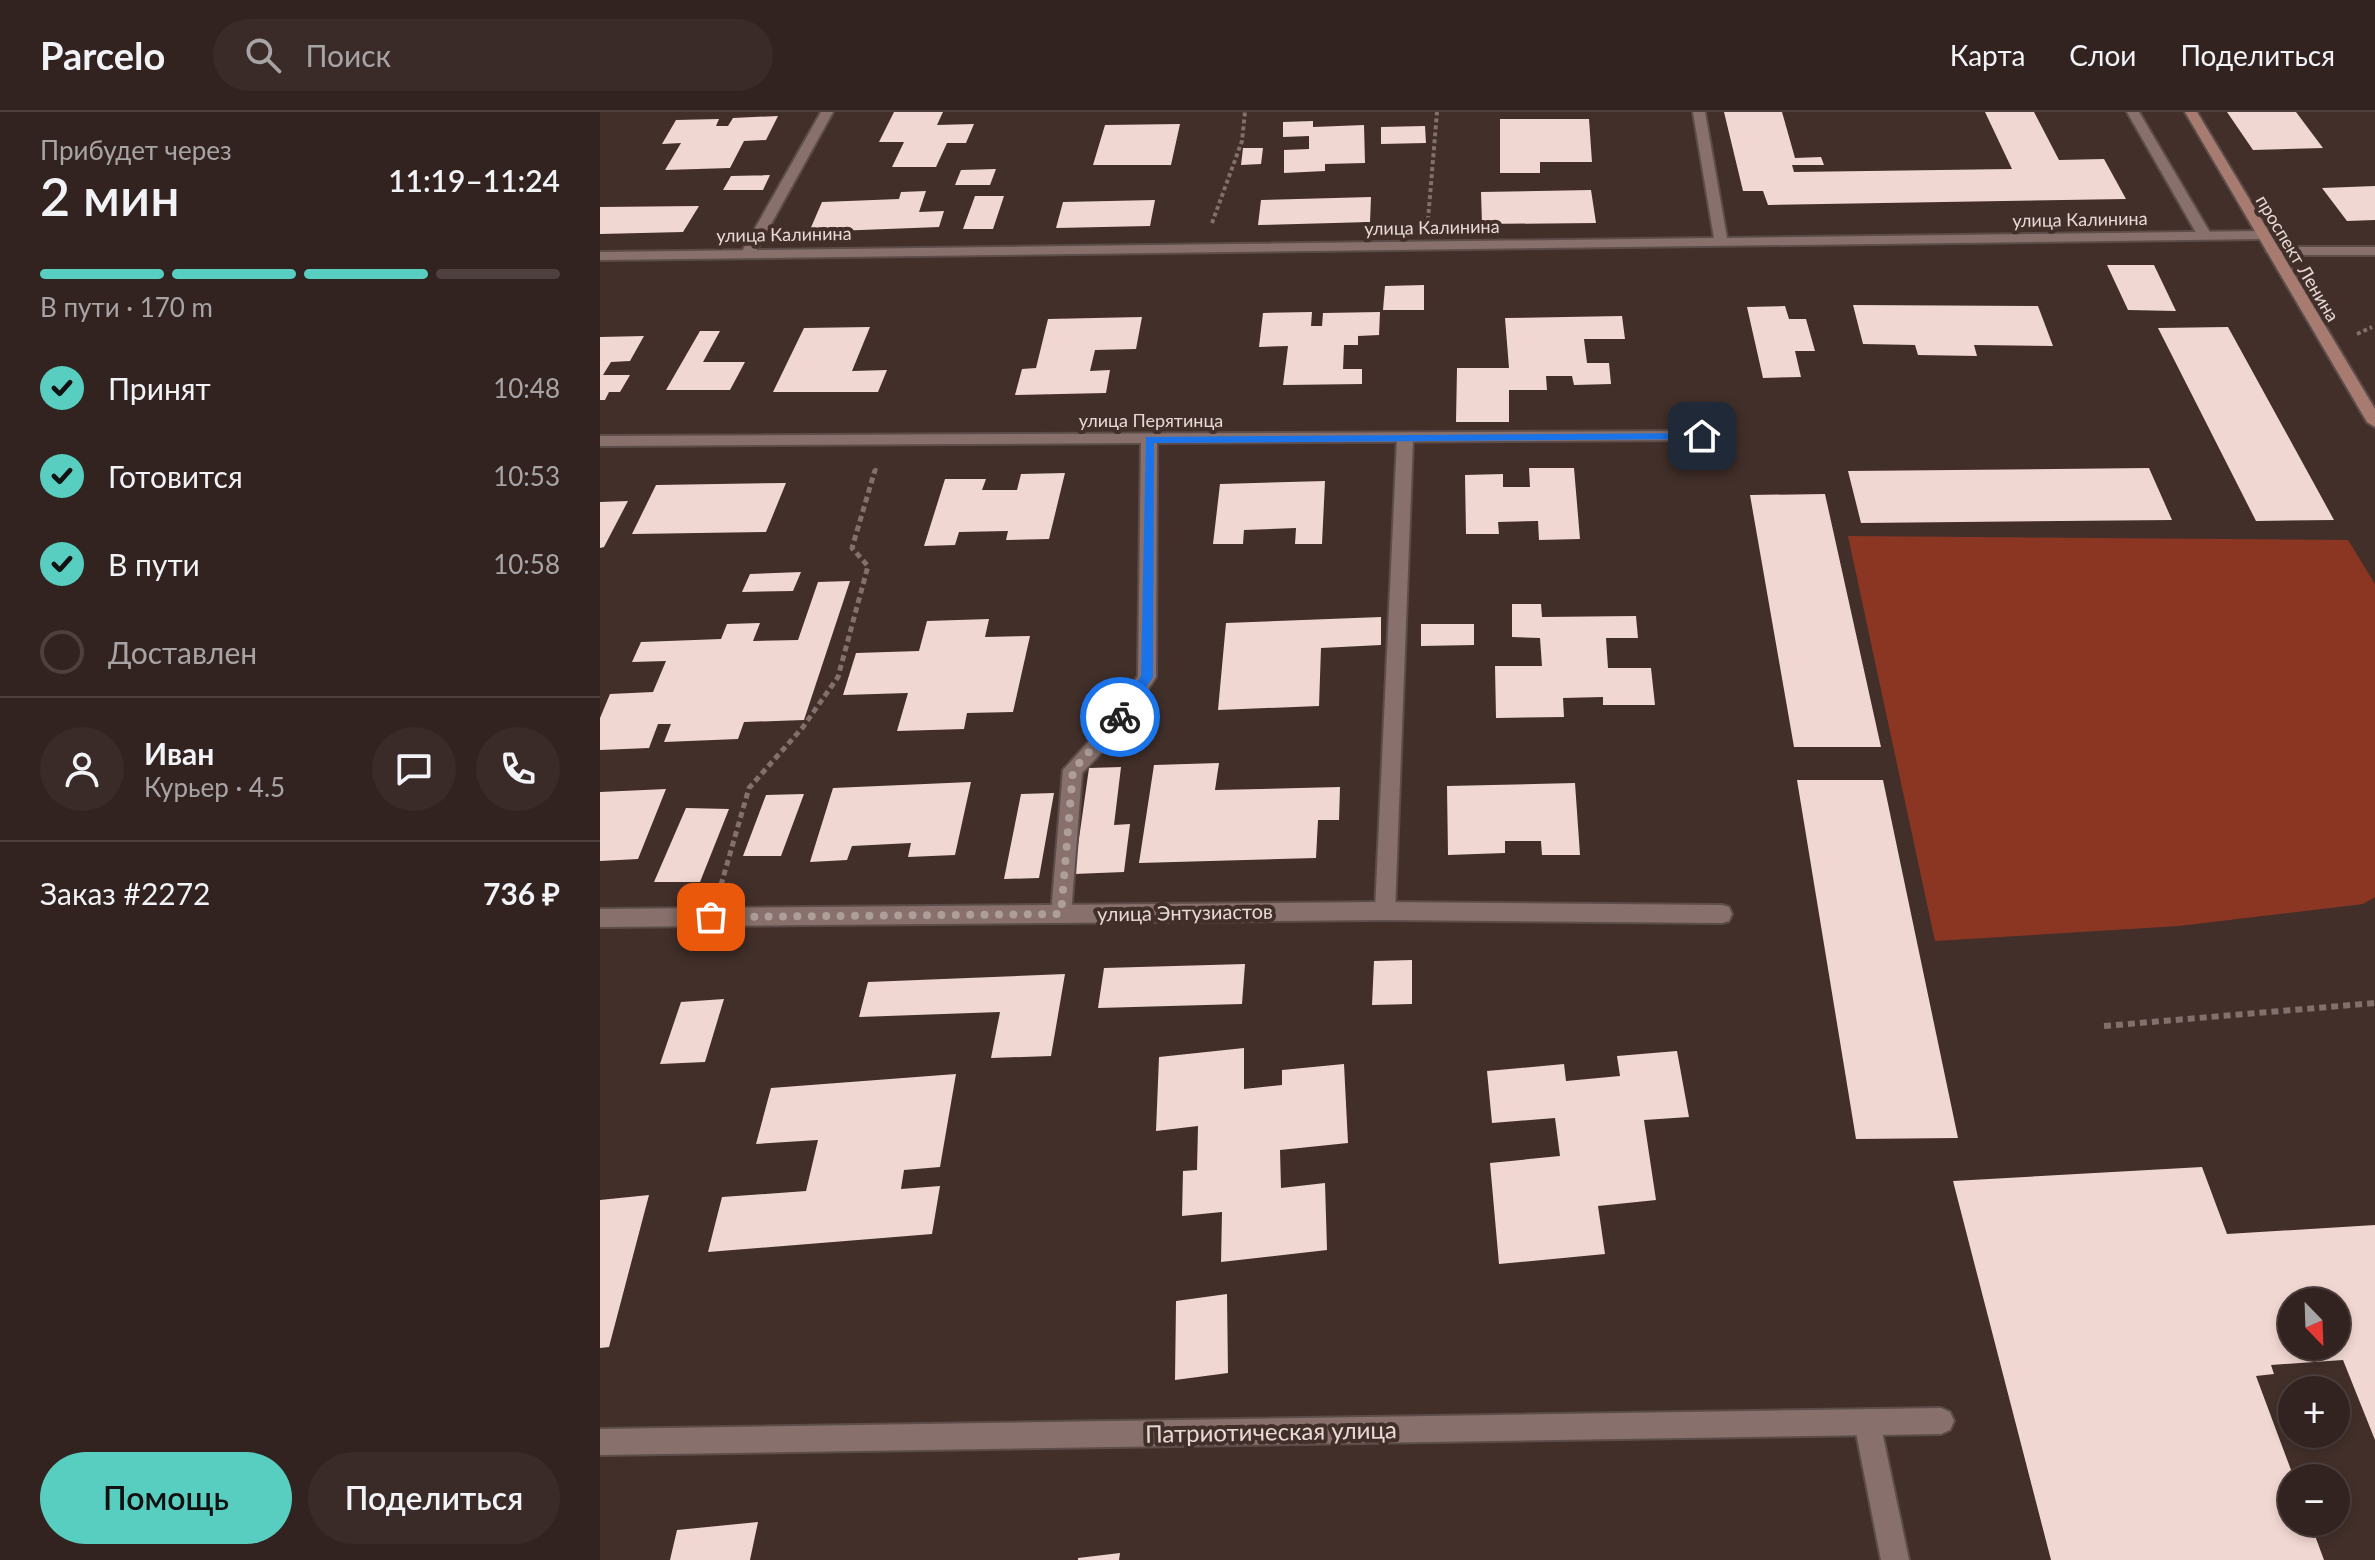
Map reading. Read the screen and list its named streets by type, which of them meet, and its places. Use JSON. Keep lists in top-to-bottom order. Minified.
{"streets":{"main road":["проспект Ленина"],"street":["улица Калинина","улица Перятинца","улица Энтузиастов","Патриотическая улица"]},"crossings":[["улица Калинина","проспект Ленина"]],"north":"bottom right","page":{"header":"Parcelo","search":"Поиск","nav":["Карта","Слои","Поделиться"],"heading":["2 мин","Прибудет через","11:19–11:24"],"panel":["Иван","Курьер · 4.5","Заказ #2272","736 ₽"],"bar":"В пути · 170 m","list":[["Принят","10:48"],["Готовится","10:53"],["В пути","10:58"],"Доставлен"],"map_buttons":["+","−"],"buttons":["Помощь","Поделиться"]}}
